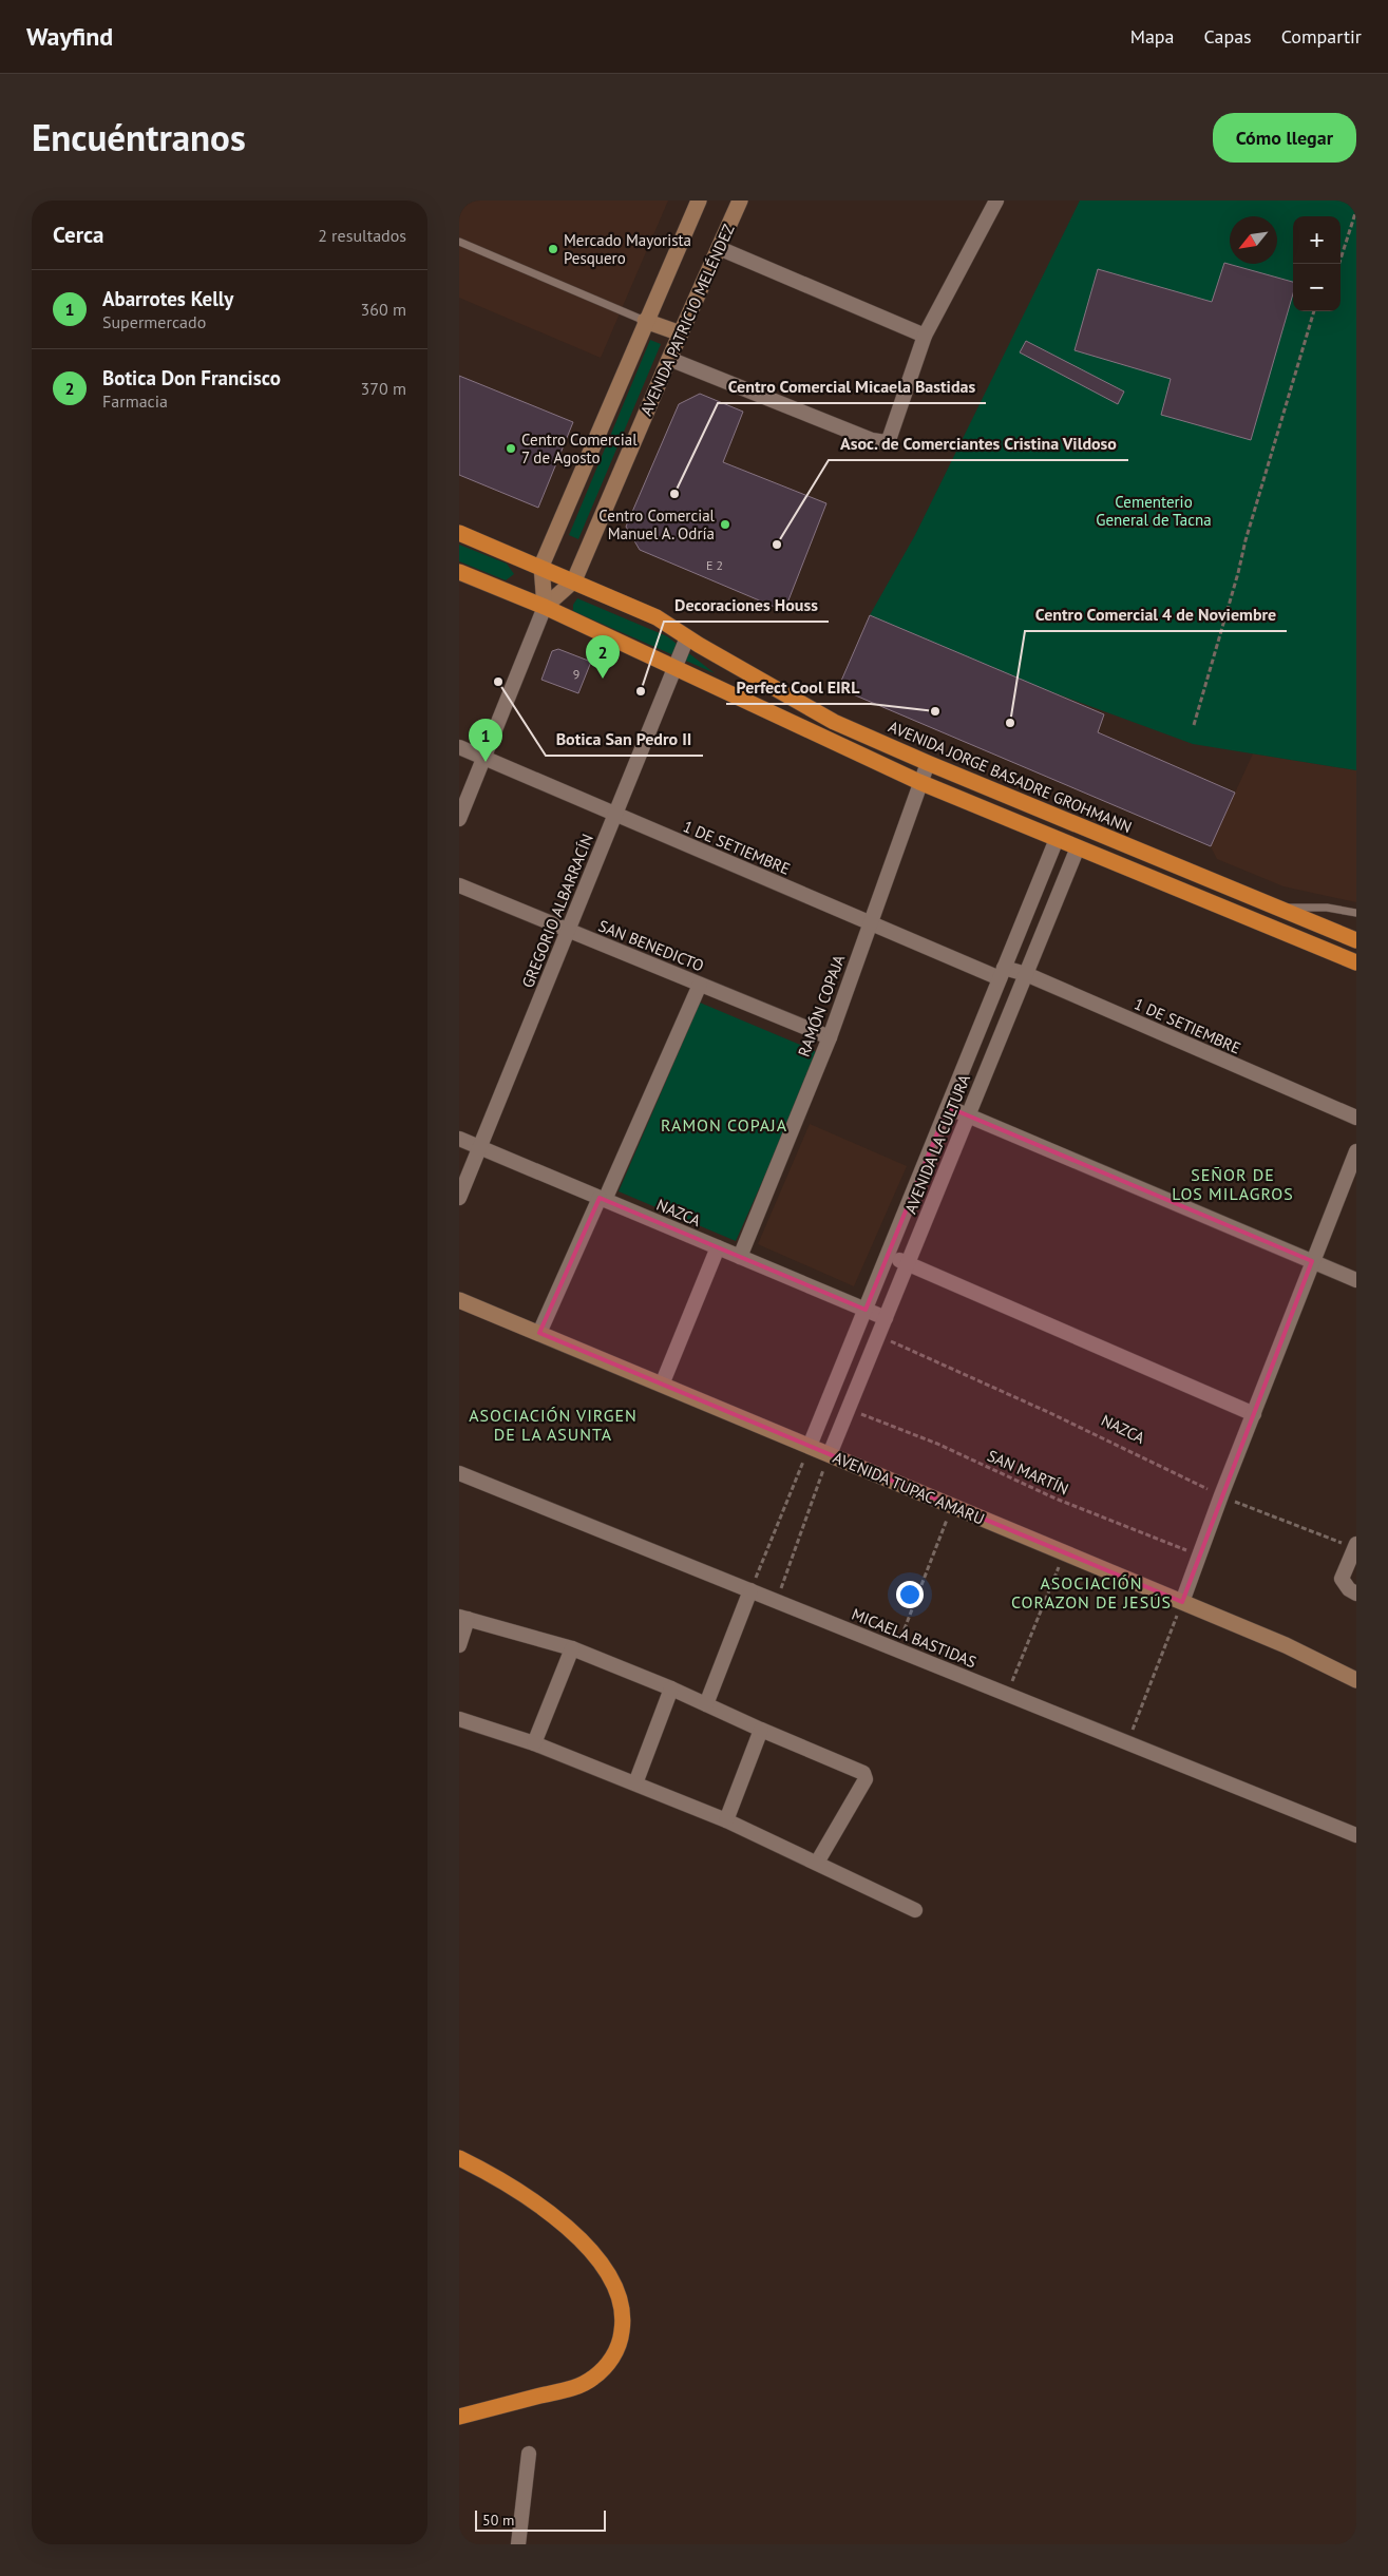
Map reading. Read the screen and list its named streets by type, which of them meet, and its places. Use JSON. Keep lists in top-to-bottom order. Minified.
{"streets":{"highway":["AVENIDA JORGE BASADRE GROHMANN"],"street":["AVENIDA PATRICIO MELÉNDEZ","1 DE SETIEMBRE","GREGORIO ALBARRACÍN","SAN BENEDICTO","RAMÓN COPAJA","AVENIDA LA CULTURA","NAZCA","AVENIDA TUPAC AMARU","MICAELA BASTIDAS"],"path":["SAN MARTÍN"]},"crossings":[["AVENIDA PATRICIO MELÉNDEZ","AVENIDA JORGE BASADRE GROHMANN"],["AVENIDA JORGE BASADRE GROHMANN","GREGORIO ALBARRACÍN"],["AVENIDA JORGE BASADRE GROHMANN","RAMÓN COPAJA"],["1 DE SETIEMBRE","GREGORIO ALBARRACÍN"],["1 DE SETIEMBRE","RAMÓN COPAJA"],["1 DE SETIEMBRE","AVENIDA LA CULTURA"],["GREGORIO ALBARRACÍN","SAN BENEDICTO"],["GREGORIO ALBARRACÍN","NAZCA"],["SAN BENEDICTO","RAMÓN COPAJA"],["RAMÓN COPAJA","NAZCA"],["AVENIDA LA CULTURA","NAZCA"],["AVENIDA LA CULTURA","SAN MARTÍN"],["AVENIDA LA CULTURA","AVENIDA TUPAC AMARU"]],"districts":["RAMON COPAJA","SEÑOR DE LOS MILAGROS","ASOCIACIÓN VIRGEN DE LA ASUNTA","ASOCIACIÓN CORAZON DE JESÚS"],"parks":["Cementerio General de Tacna"],"places":["Mercado Mayorista Pesquero","Centro Comercial 7 de Agosto","Centro Comercial Micaela Bastidas","Centro Comercial Manuel A. Odría","Asoc. de Comerciantes Cristina Vildoso","Botica San Pedro II","Decoraciones Houss","Perfect Cool EIRL","Centro Comercial 4 de Noviembre"],"house_numbers":["E 2","9"],"scale_bar":"50 m","north":"bottom left","page":{"header":"Wayfind","nav":["Mapa","Capas","Compartir"],"title":"Encuéntranos","buttons":"Cómo llegar","heading":["Cerca","2 resultados"],"map_buttons":["+","−"],"list":[{"mark":"1","name":"Abarrotes Kelly","note":"Supermercado","value":"360 m"},{"mark":"2","name":"Botica Don Francisco","note":"Farmacia","value":"370 m"}],"pins":["2","1"],"scale":"50 m"}}
